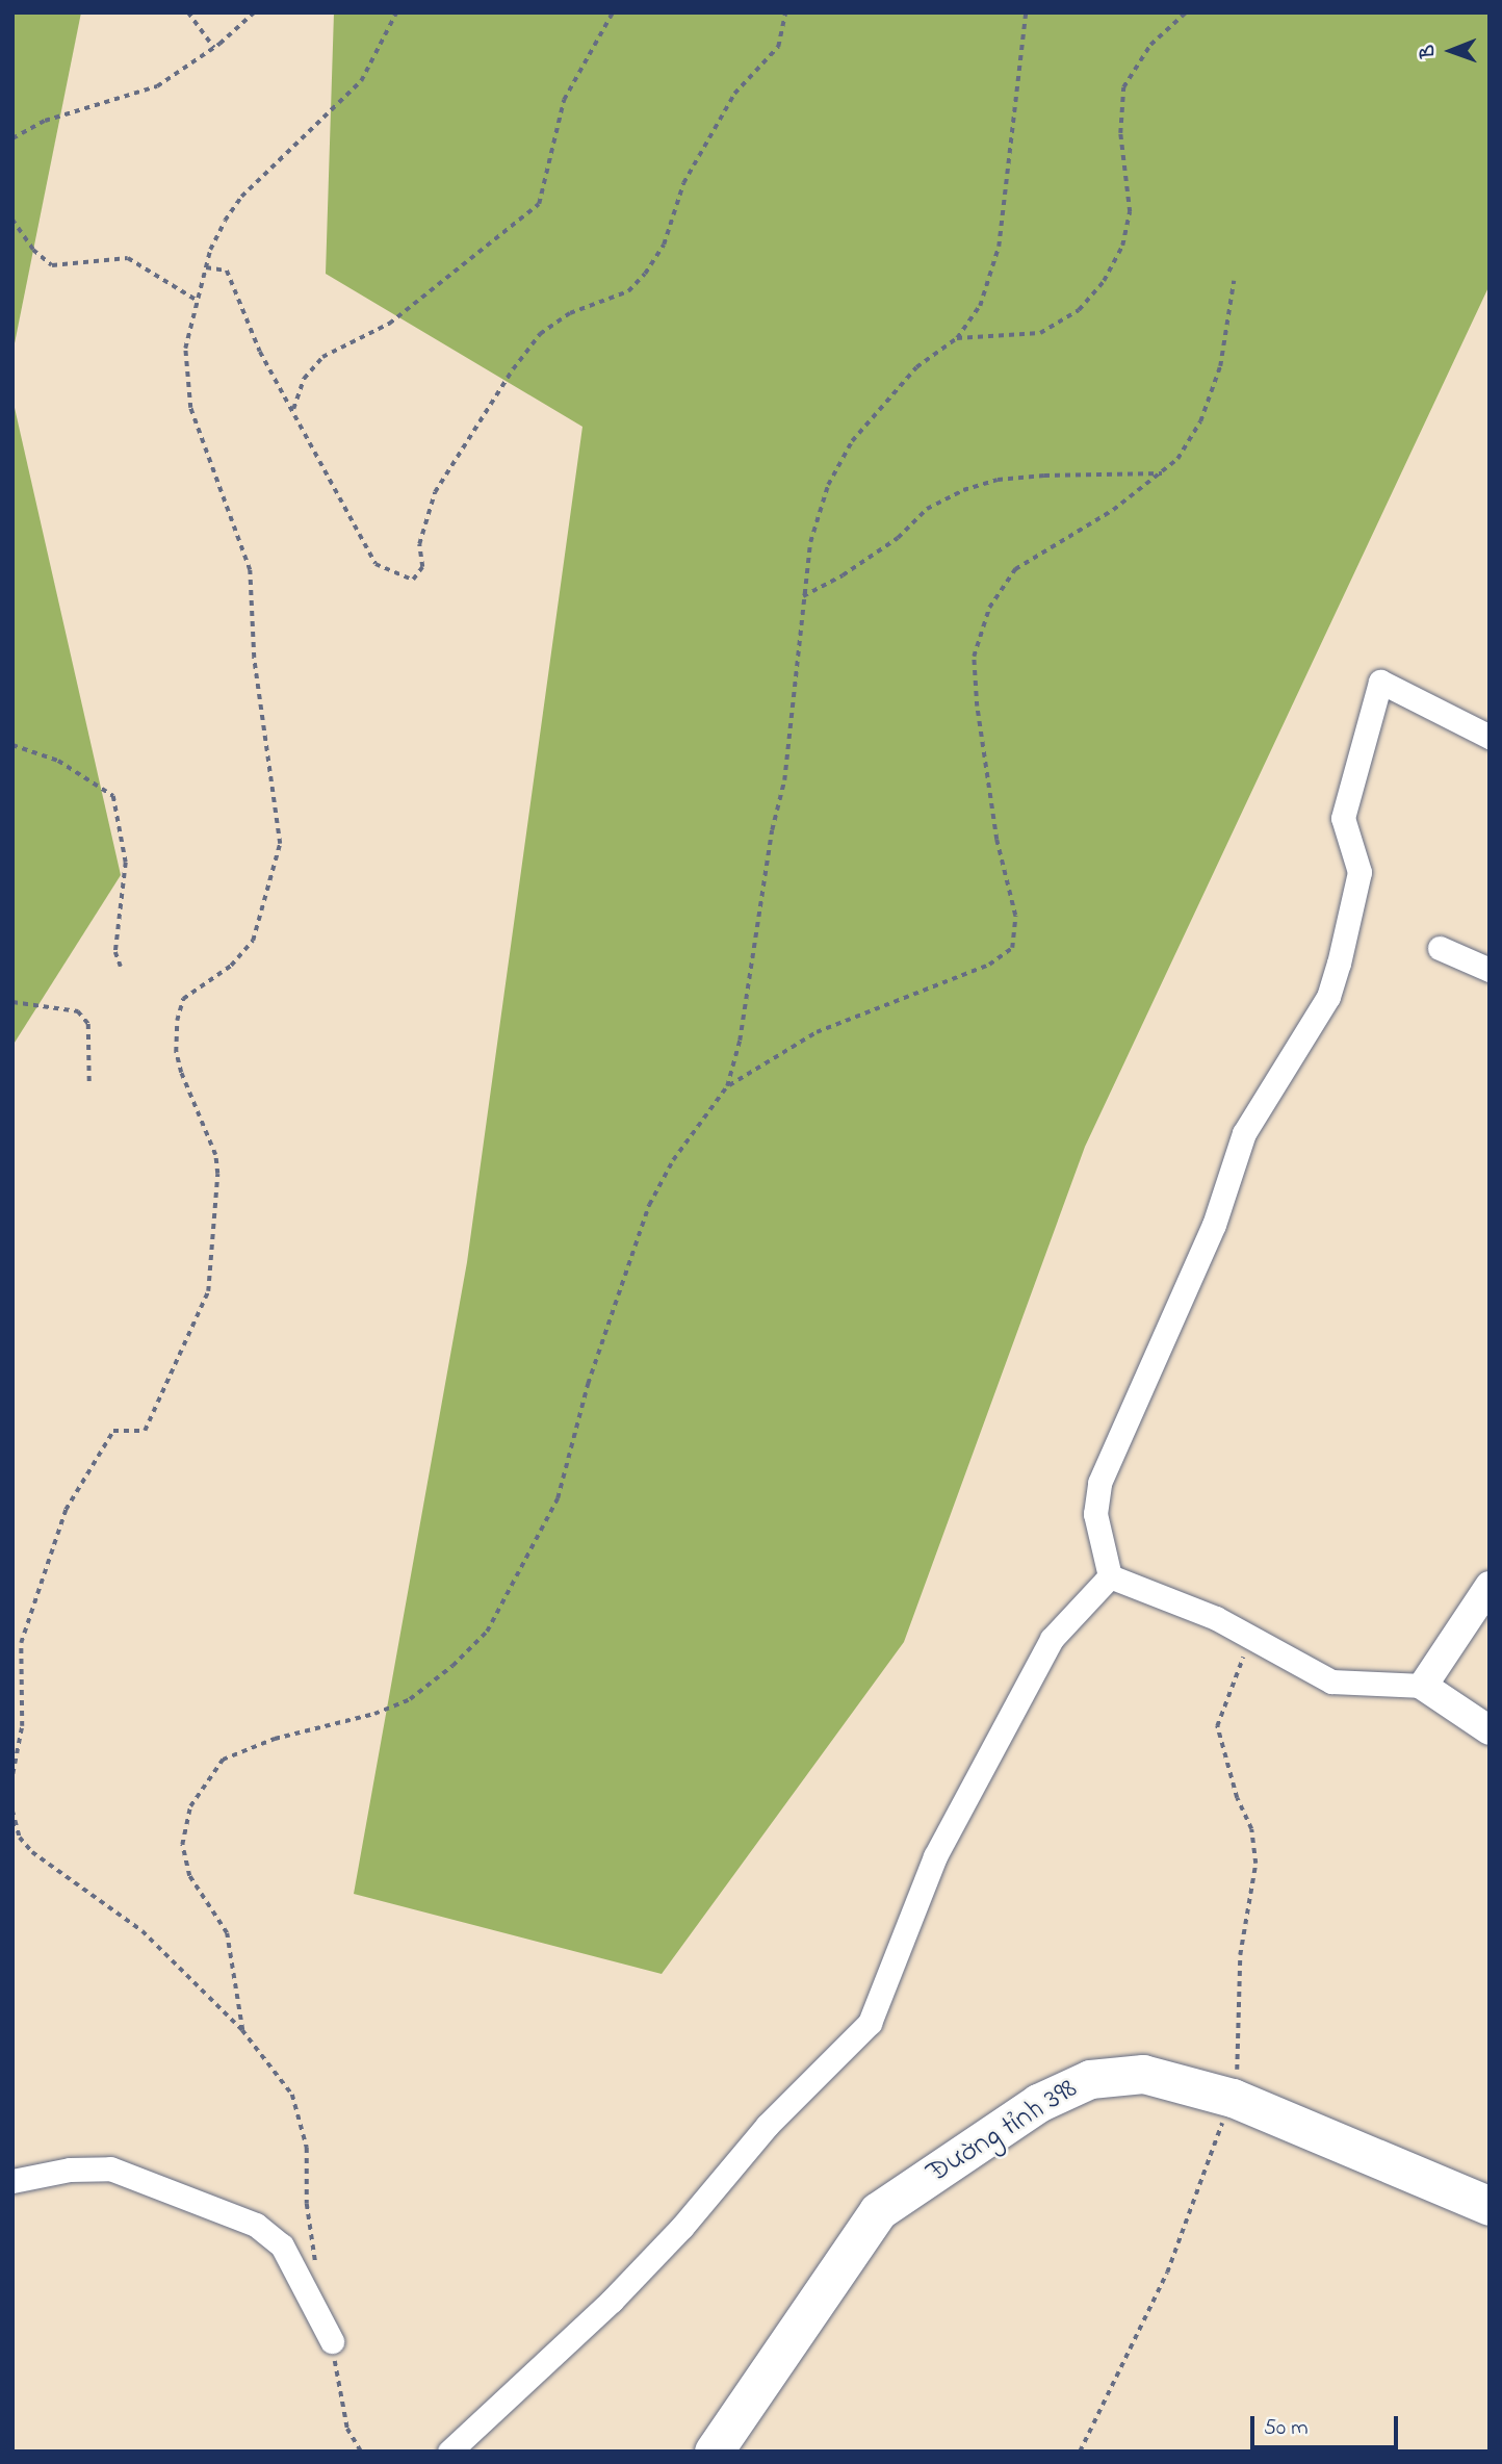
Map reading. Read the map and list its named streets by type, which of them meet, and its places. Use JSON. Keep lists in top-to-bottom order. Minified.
{"streets":{"main road":["Đường tỉnh 398"]},"scale_bar":"50 m","north":"left"}
